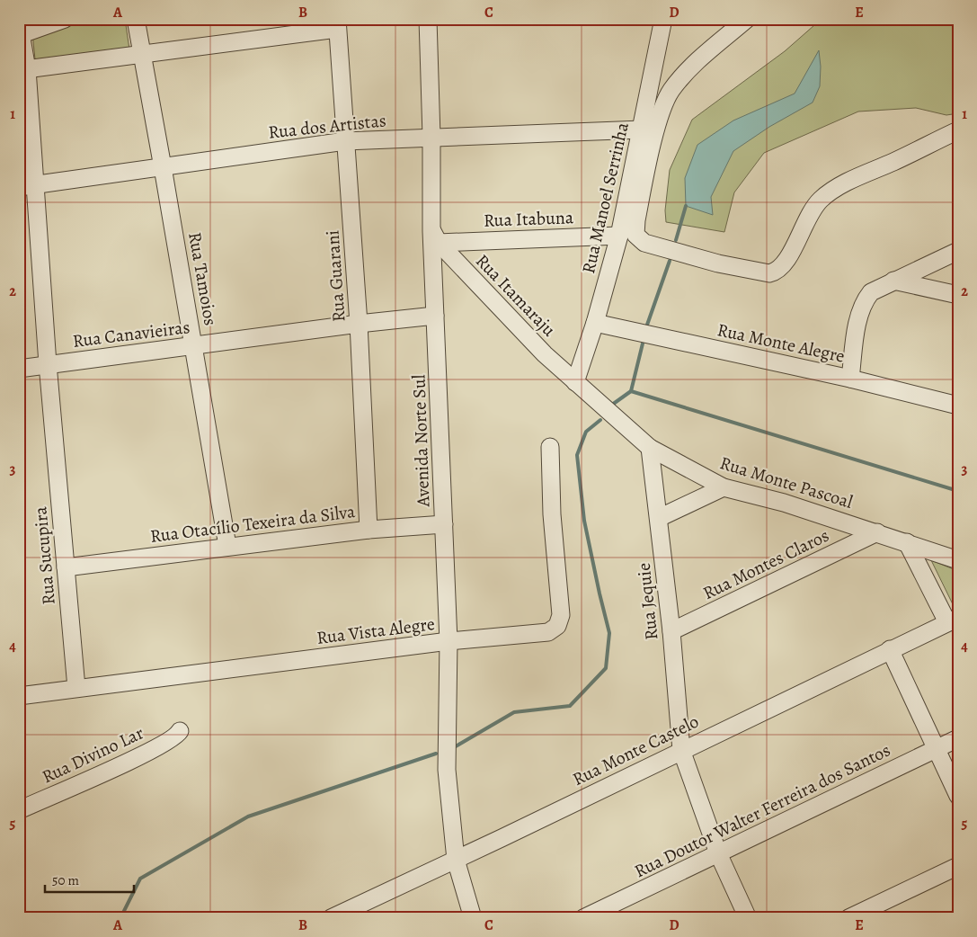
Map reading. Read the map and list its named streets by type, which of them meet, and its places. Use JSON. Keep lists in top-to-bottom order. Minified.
{"streets":{"street":["Rua dos Artistas","Rua Manoel Serrinha","Rua Itabuna","Rua Guarani","Rua Tamoios","Rua Itamaraju","Rua Canavieiras","Rua Monte Alegre","Avenida Norte Sul","Rua Monte Pascoal","Rua Otacílio Texeira da Silva","Rua Sucupira","Rua Montes Claros","Rua Jequie","Rua Vista Alegre","Rua Monte Castelo","Rua Divino Lar","Rua Doutor Walter Ferreira dos Santos"]},"crossings":[["Rua dos Artistas","Rua Manoel Serrinha"],["Rua dos Artistas","Rua Guarani"],["Rua dos Artistas","Rua Tamoios"],["Rua dos Artistas","Avenida Norte Sul"],["Rua dos Artistas","Rua Sucupira"],["Rua Manoel Serrinha","Rua Itabuna"],["Rua Manoel Serrinha","Rua Itamaraju"],["Rua Manoel Serrinha","Rua Monte Alegre"],["Rua Manoel Serrinha","Rua Monte Pascoal"],["Rua Itabuna","Rua Itamaraju"],["Rua Itabuna","Avenida Norte Sul"],["Rua Guarani","Rua Canavieiras"],["Rua Guarani","Rua Otacílio Texeira da Silva"],["Rua Tamoios","Rua Canavieiras"],["Rua Tamoios","Rua Otacílio Texeira da Silva"],["Rua Itamaraju","Avenida Norte Sul"],["Rua Itamaraju","Rua Monte Pascoal"],["Rua Canavieiras","Avenida Norte Sul"],["Rua Canavieiras","Rua Sucupira"],["Avenida Norte Sul","Rua Otacílio Texeira da Silva"],["Avenida Norte Sul","Rua Vista Alegre"],["Avenida Norte Sul","Rua Monte Castelo"],["Rua Monte Pascoal","Rua Montes Claros"],["Rua Monte Pascoal","Rua Jequie"],["Rua Otacílio Texeira da Silva","Rua Sucupira"],["Rua Sucupira","Rua Vista Alegre"],["Rua Montes Claros","Rua Jequie"],["Rua Jequie","Rua Monte Castelo"],["Rua Jequie","Rua Doutor Walter Ferreira dos Santos"]],"scale_bar":"50 m","grid":{"columns":["A","B","C","D","E"],"rows":["1","2","3","4","5"]}}
